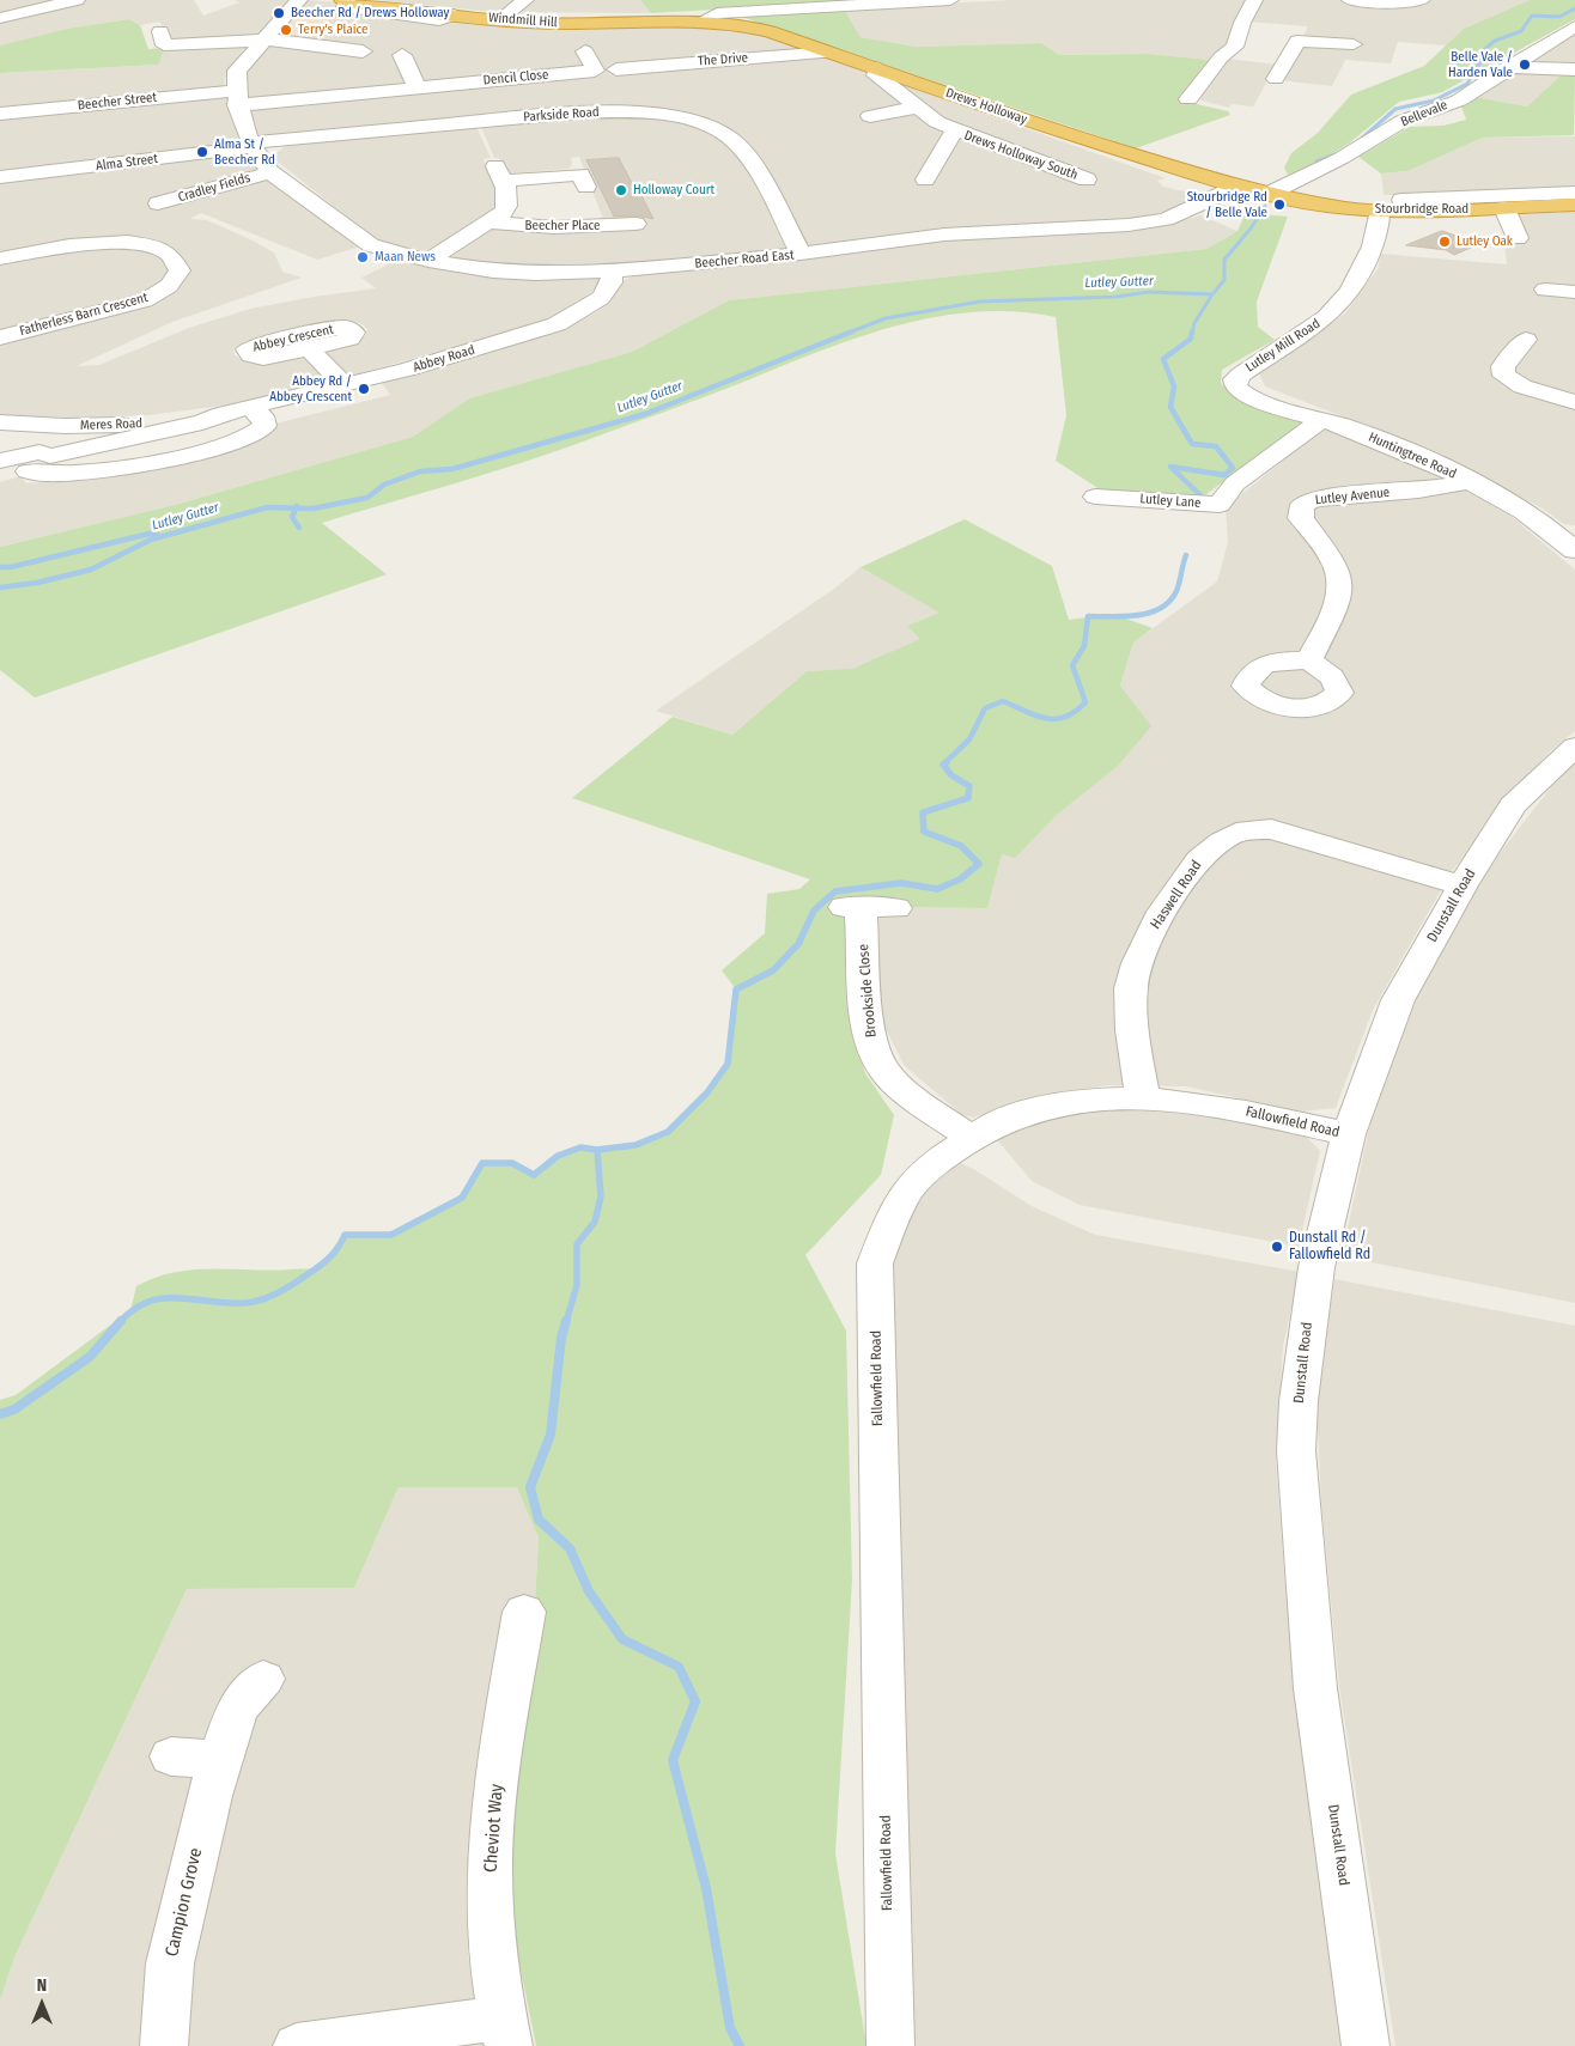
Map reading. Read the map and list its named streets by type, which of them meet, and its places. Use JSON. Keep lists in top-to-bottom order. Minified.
{"streets":{"highway":["Windmill Hill","Drews Holloway","Stourbridge Road"],"street":["The Drive","Dencil Close","Beecher Street","Bellevale","Parkside Road","Drews Holloway South","Alma Street","Cradley Fields","Beecher Place","Beecher Road East","Fatherless Barn Crescent","Abbey Crescent","Lutley Mill Road","Abbey Road","Meres Road","Huntingtree Road","Lutley Avenue","Lutley Lane","Haswell Road","Dunstall Road","Brookside Close","Fallowfield Road","Cheviot Way","Campion Grove"]},"crossings":[["Windmill Hill","Dencil Close"],["Windmill Hill","Drews Holloway"],["The Drive","Drews Holloway"],["Dencil Close","Beecher Street"],["Dencil Close","Beecher Road East"],["Beecher Street","Beecher Road East"],["Drews Holloway","Bellevale"],["Drews Holloway","Drews Holloway South"],["Drews Holloway","Stourbridge Road"],["Drews Holloway","Beecher Road East"],["Bellevale","Stourbridge Road"],["Parkside Road","Alma Street"],["Parkside Road","Beecher Road East"],["Alma Street","Beecher Road East"],["Cradley Fields","Beecher Road East"],["Stourbridge Road","Lutley Mill Road"],["Beecher Place","Beecher Road East"],["Beecher Road East","Abbey Road"],["Abbey Crescent","Abbey Road"],["Lutley Mill Road","Huntingtree Road"],["Abbey Road","Meres Road"],["Huntingtree Road","Lutley Avenue"],["Huntingtree Road","Lutley Lane"],["Haswell Road","Dunstall Road"],["Haswell Road","Fallowfield Road"],["Dunstall Road","Fallowfield Road"],["Brookside Close","Fallowfield Road"]],"water":["Lutley Gutter"],"places":["Beecher Rd / Drews Holloway","Terry's Plaice","Belle Vale / Harden Vale","Alma St / Beecher Rd","Holloway Court","Stourbridge Rd / Belle Vale","Lutley Oak","Maan News","Abbey Rd / Abbey Crescent","Dunstall Rd / Fallowfield Rd"],"north":"top"}
